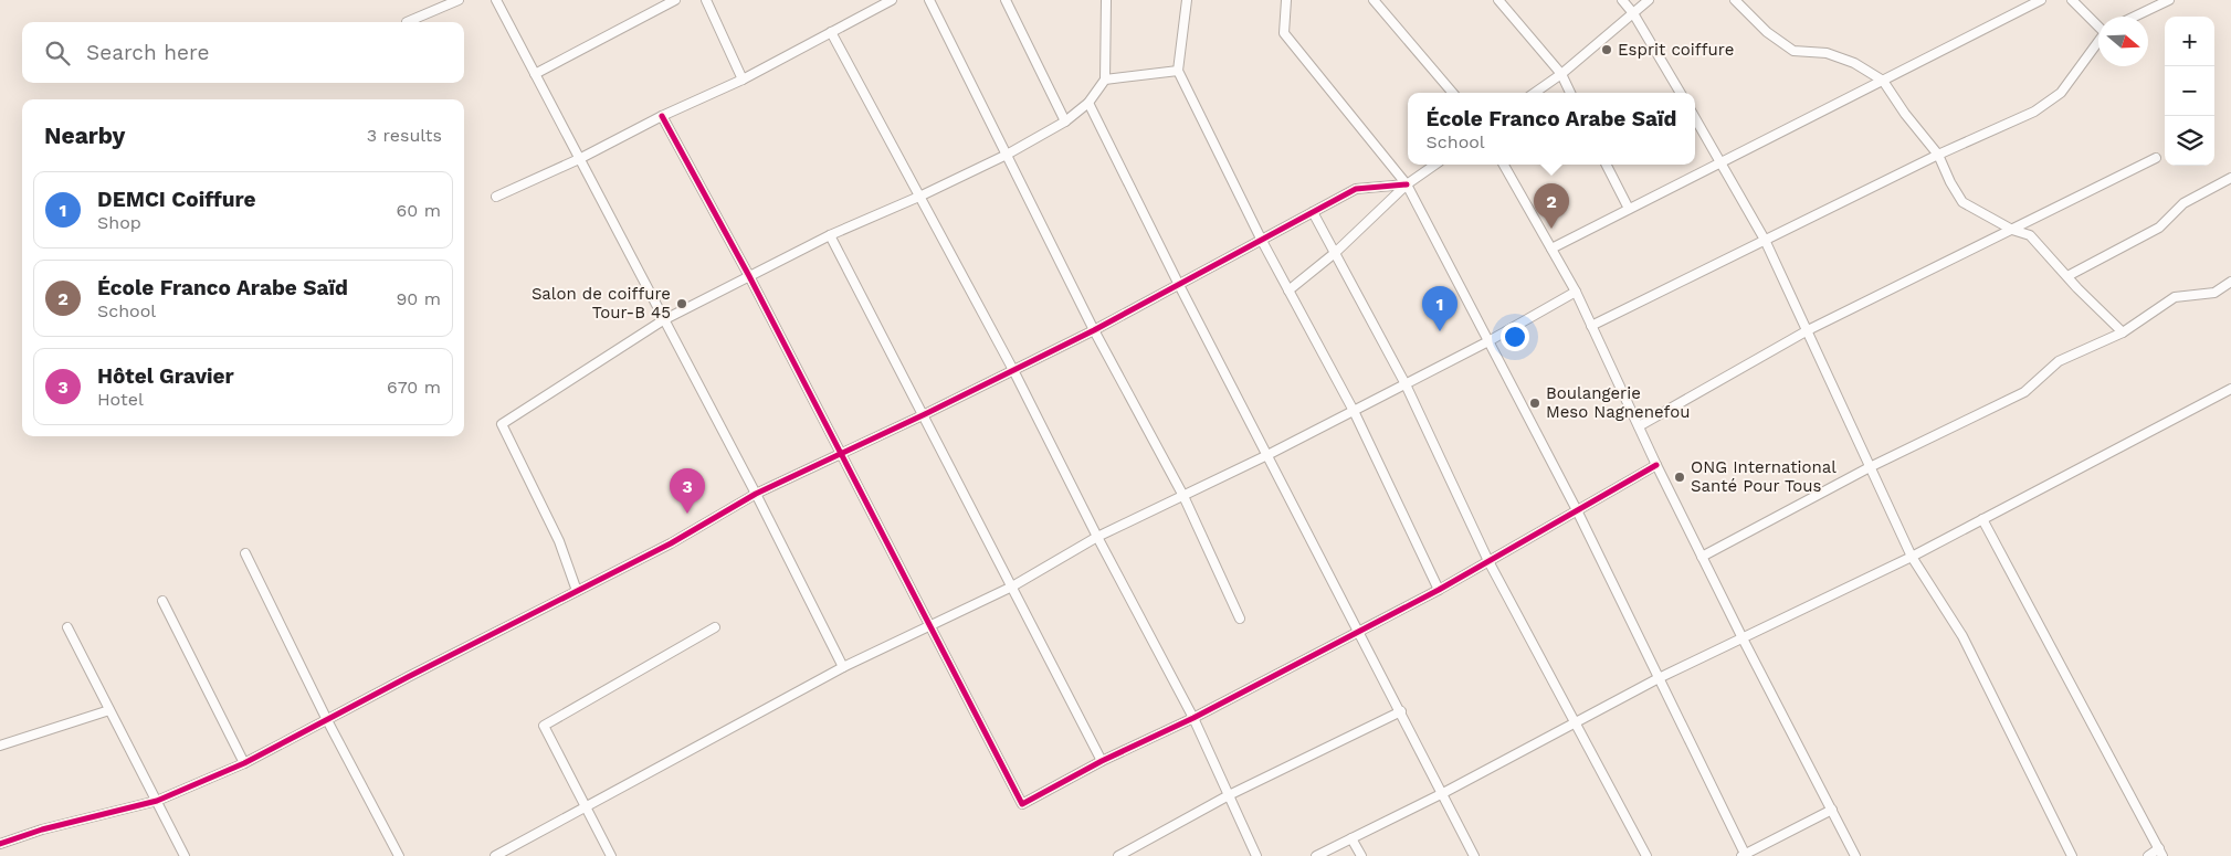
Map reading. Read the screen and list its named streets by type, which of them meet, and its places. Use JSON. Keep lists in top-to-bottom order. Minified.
{"places":["Esprit coiffure","Salon de coiffure Tour-B 45","Boulangerie Meso Nagnenefou","ONG International Santé Pour Tous"],"north":"right","page":{"map_buttons":["+","−"],"search":"Search here","popup":["École Franco Arabe Saïd","School"],"heading":["Nearby","3 results"],"list":[{"mark":"1","name":"DEMCI Coiffure","note":"Shop","value":"60 m"},{"mark":"2","name":"École Franco Arabe Saïd","note":"School","value":"90 m"},{"mark":"3","name":"Hôtel Gravier","note":"Hotel","value":"670 m"}],"pins":["2","1","3"]}}
